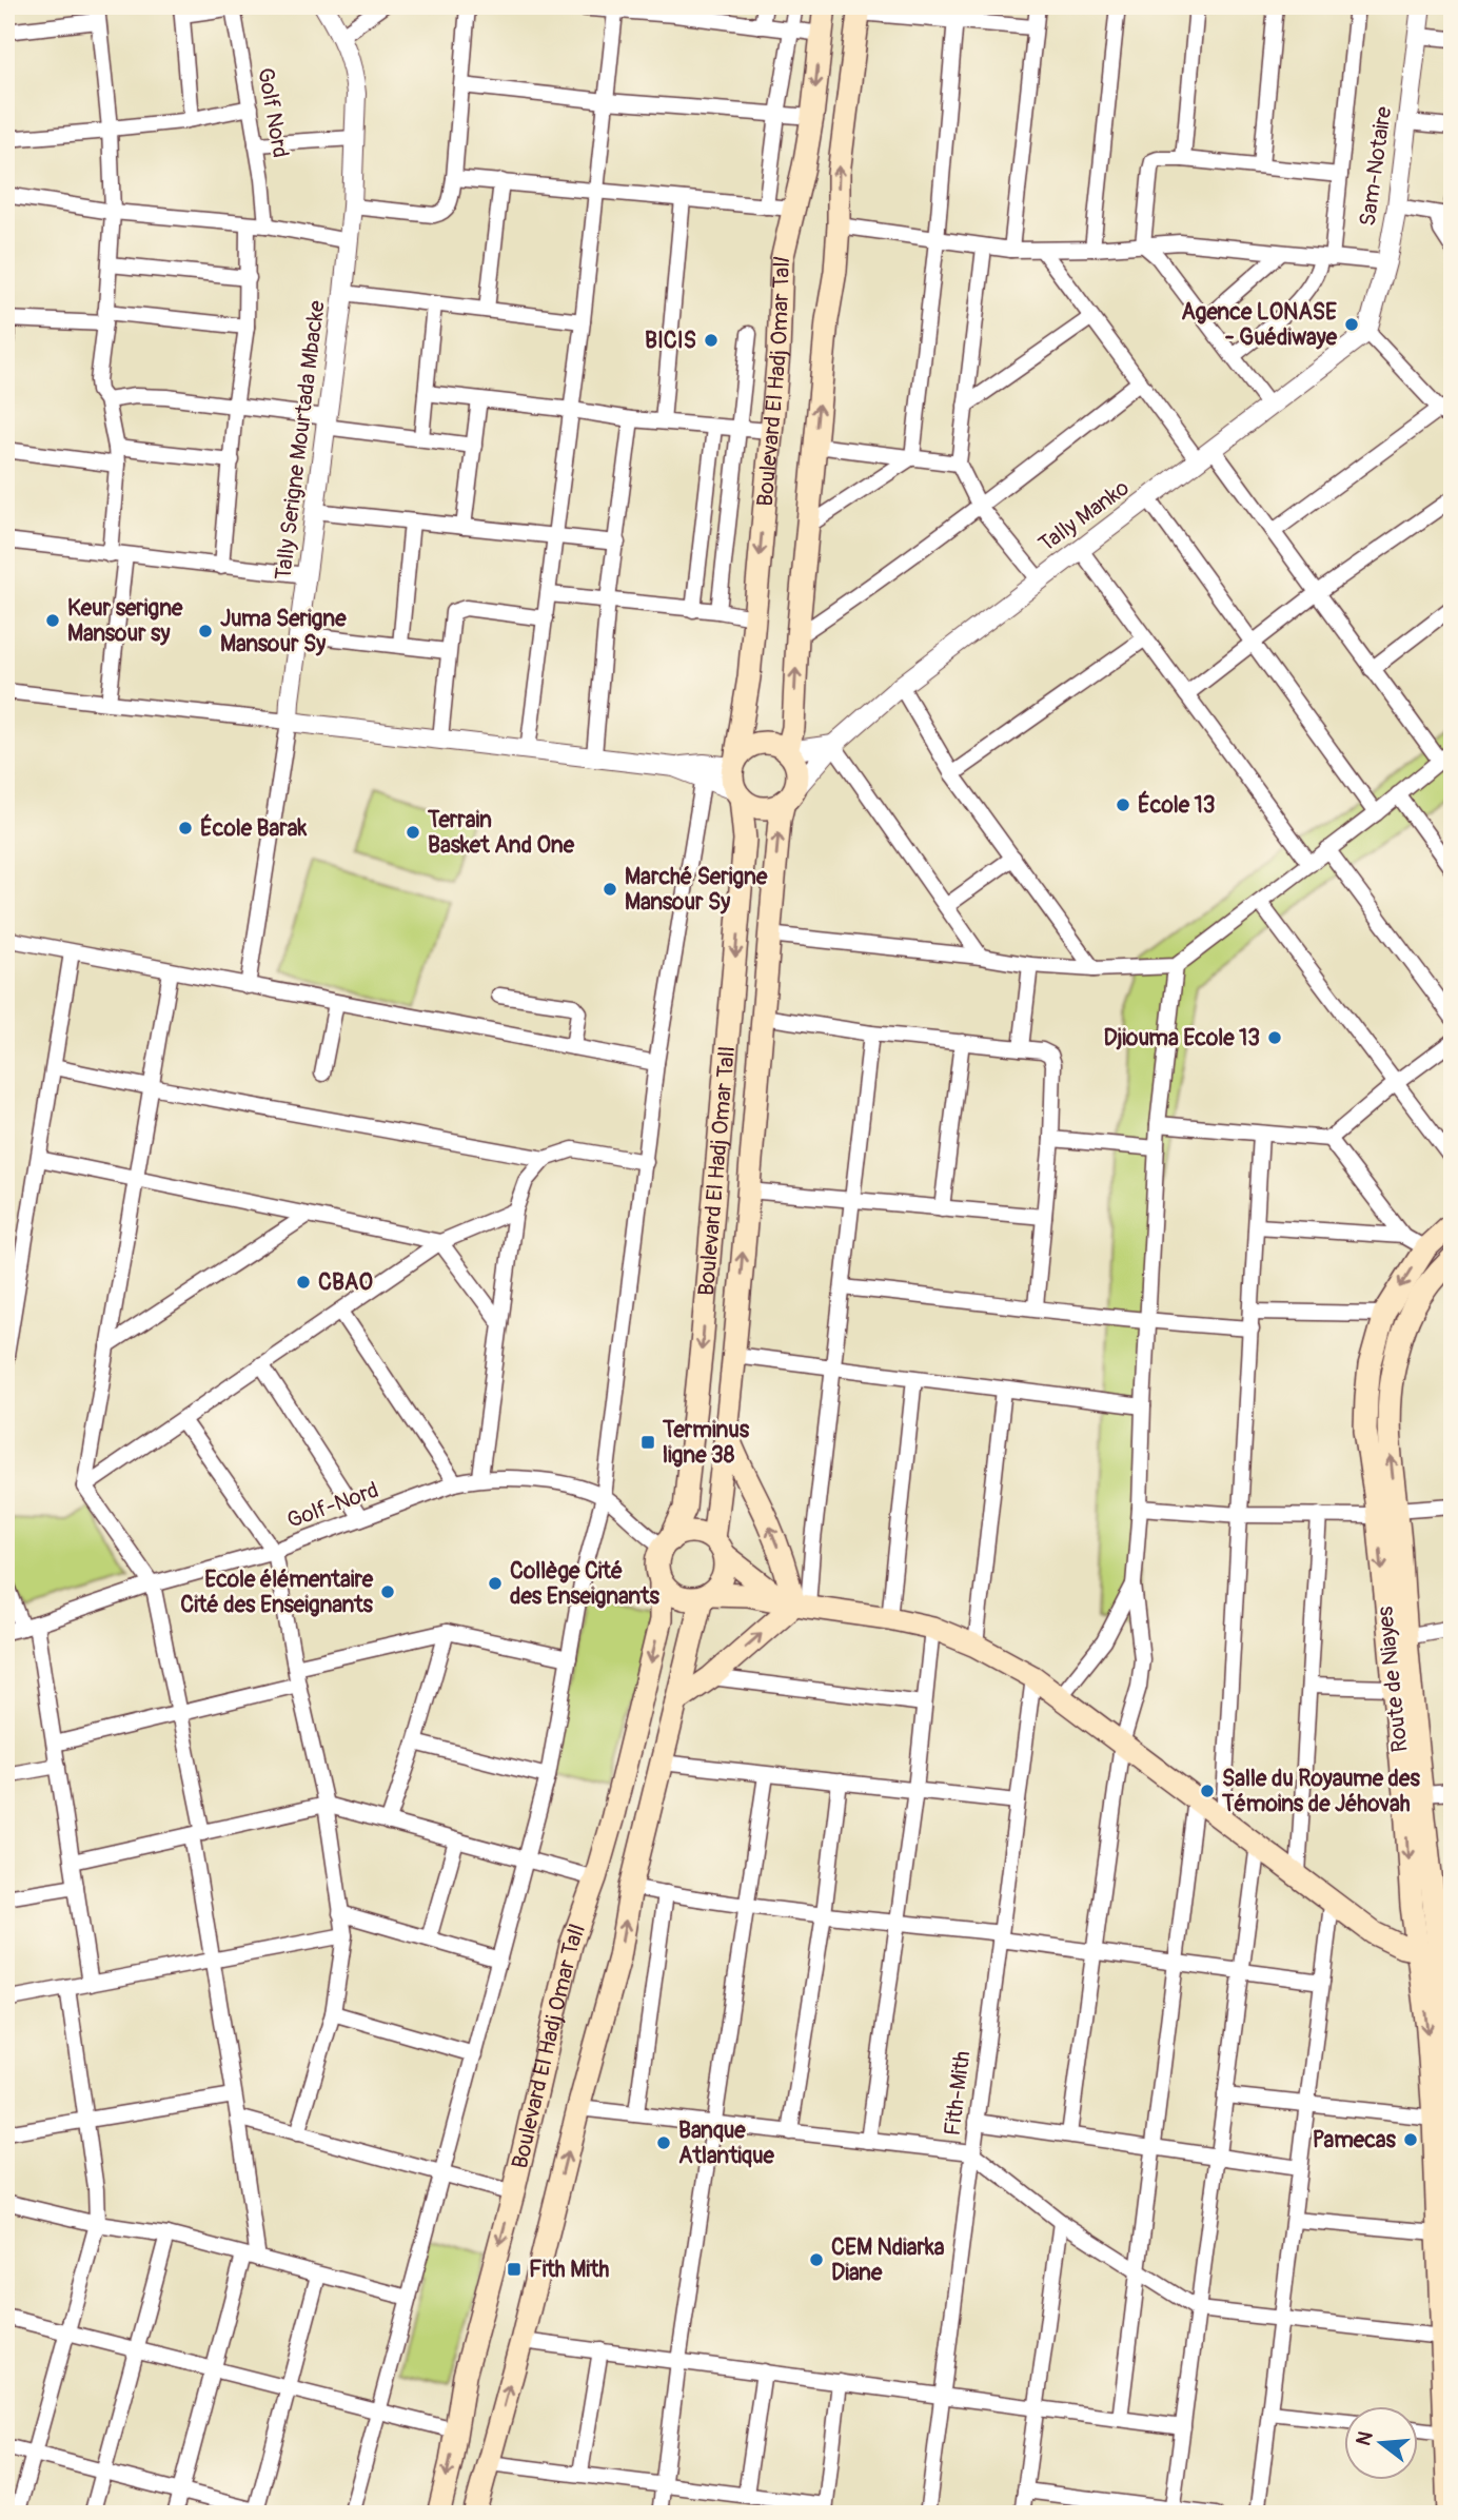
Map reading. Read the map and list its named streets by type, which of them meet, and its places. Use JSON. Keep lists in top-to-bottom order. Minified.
{"streets":{"main road":["Boulevard El Hadj Omar Tall","Route de Niayes"],"street":["Golf Nord","Sam-Notaire","Tally Serigne Mourtada Mbacke","Tally Manko","Golf-Nord","Fith-Mith"]},"crossings":[["Sam-Notaire","Tally Manko"],["Boulevard El Hadj Omar Tall","Tally Manko"],["Boulevard El Hadj Omar Tall","Golf-Nord"]],"places":{"other":["Agence LONASE - Guédiwaye","BICIS","Keur serigne Mansour sy","Juma Serigne Mansour Sy","École 13","École Barak","Terrain Basket And One","Marché Serigne Mansour Sy","Djiouma Ecole 13","CBAO","Collège Cité des Enseignants","Ecole élémentaire Cité des Enseignants","Salle du Royaume des Témoins de Jéhovah","Pamecas","Banque Atlantique","CEM Ndiarka Diane"],"transit":["Terminus ligne 38","Fith Mith"]},"north":"left"}
